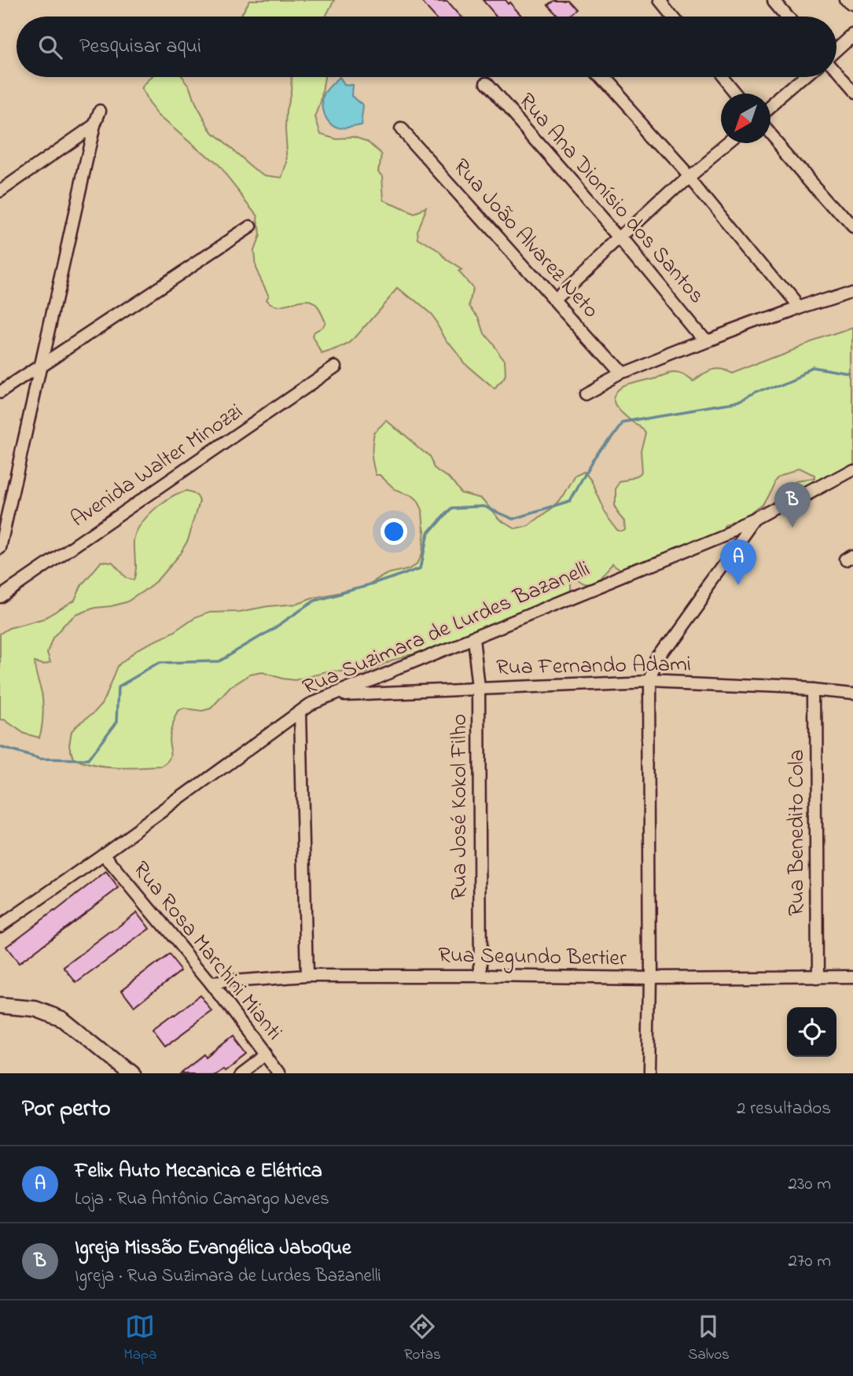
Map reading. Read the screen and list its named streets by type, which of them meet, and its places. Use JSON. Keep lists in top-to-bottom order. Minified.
{"streets":{"street":["Rua Ana Dionísio dos Santos","Rua João Alvarez Neto","Avenida Walter Minozzi","Rua Suzimara de Lurdes Bazanelli","Rua Fernando Adami","Rua José Kokol Filho","Rua Benedito Cola","Rua Rosa Marchini Mianti","Rua Segundo Bertier"]},"crossings":[["Rua Suzimara de Lurdes Bazanelli","Rua Fernando Adami"],["Rua Suzimara de Lurdes Bazanelli","Rua José Kokol Filho"],["Rua Suzimara de Lurdes Bazanelli","Rua Rosa Marchini Mianti"],["Rua Fernando Adami","Rua José Kokol Filho"],["Rua Fernando Adami","Rua Benedito Cola"],["Rua José Kokol Filho","Rua Segundo Bertier"],["Rua Benedito Cola","Rua Segundo Bertier"],["Rua Rosa Marchini Mianti","Rua Segundo Bertier"]],"north":"bottom left","page":{"search":"Pesquisar aqui","pins":["B","A"],"heading":["Por perto","2 resultados"],"list":[{"mark":"A","name":"Felix Auto Mecanica e Elétrica","note":"Loja · Rua Antônio Camargo Neves","value":"230 m"},{"mark":"B","name":"Igreja Missão Evangélica Jaboque","note":"Igreja · Rua Suzimara de Lurdes Bazanelli","value":"270 m"}],"nav":["Mapa","Rotas","Salvos"]}}
